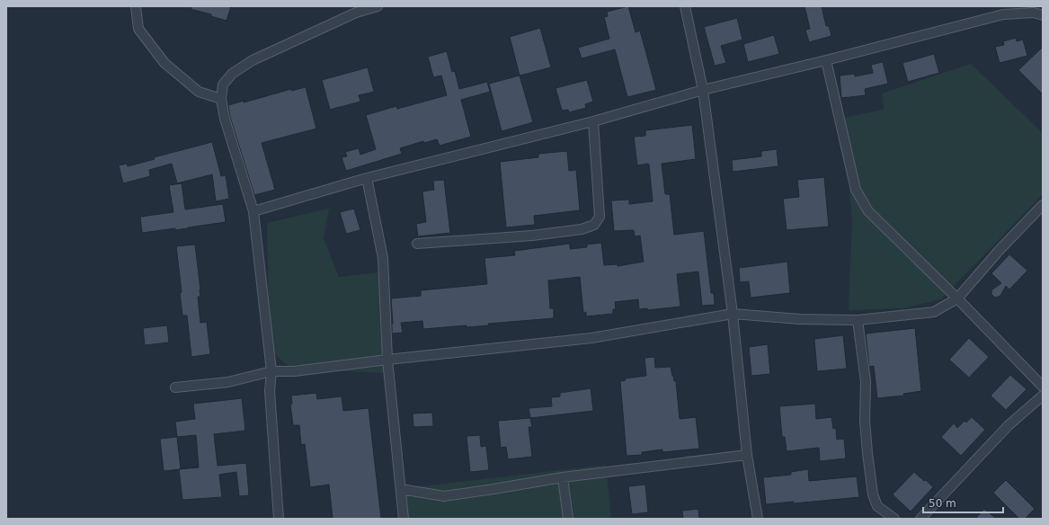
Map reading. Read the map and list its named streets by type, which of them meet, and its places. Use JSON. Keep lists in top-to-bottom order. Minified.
{"scale_bar":"50 m"}
